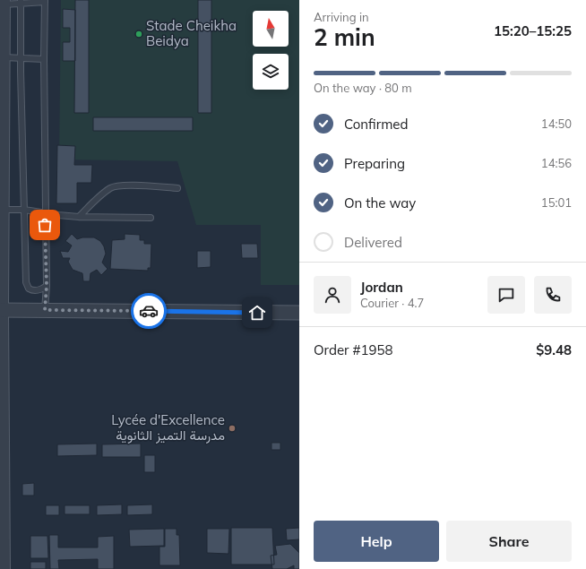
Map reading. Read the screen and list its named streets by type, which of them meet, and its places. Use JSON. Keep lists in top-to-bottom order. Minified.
{"places":["Stade Cheikha Beidya","Lycée d'Excellence مدرسة التميز الثانوية"],"north":"top","page":{"heading":["2 min","Arriving in","15:20–15:25"],"panel":["Jordan","Courier · 4.7","Order #1958","$9.48"],"bar":"On the way · 80 m","list":[["Confirmed","14:50"],["Preparing","14:56"],["On the way","15:01"],"Delivered"],"buttons":["Help","Share"]}}
